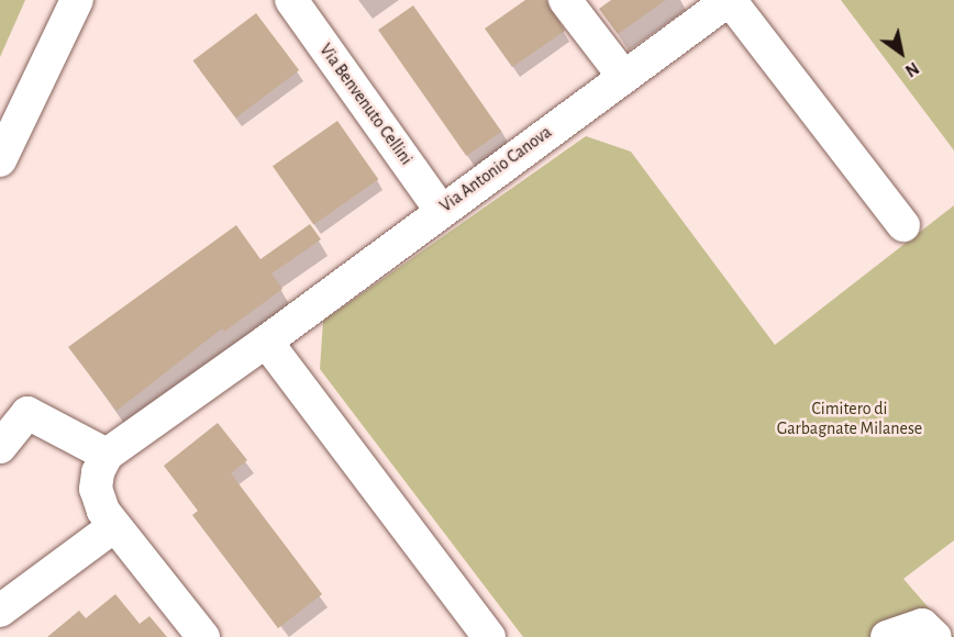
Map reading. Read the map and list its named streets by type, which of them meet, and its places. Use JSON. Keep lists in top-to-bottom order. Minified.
{"streets":{"street":["Via Benvenuto Cellini","Via Antonio Canova"]},"crossings":[["Via Benvenuto Cellini","Via Antonio Canova"]],"parks":["Cimitero di Garbagnate Milanese"],"north":"bottom right"}
